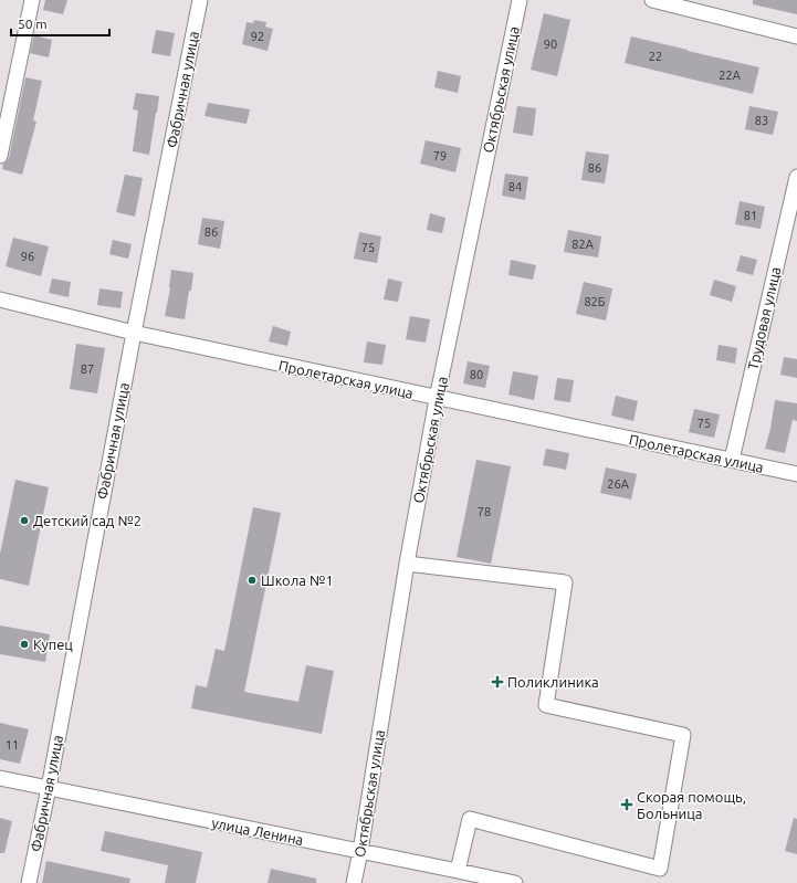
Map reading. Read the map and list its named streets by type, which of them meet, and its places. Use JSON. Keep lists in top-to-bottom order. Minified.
{"streets":{"street":["Фабричная улица","Октябрьская улица","Трудовая улица","Пролетарская улица","улица Ленина"]},"crossings":[["Фабричная улица","Пролетарская улица"],["Фабричная улица","улица Ленина"],["Октябрьская улица","Пролетарская улица"],["Октябрьская улица","улица Ленина"],["Трудовая улица","Пролетарская улица"]],"places":{"other":["Детский сад №2","Школа №1","Купец"],"health":["Поликлиника","Скорая помощь, Больница"]},"house_numbers":["92","90","22","22А","83","79","86","84","81","86","82А","75","96","82Б","87","80","75","26А","78","11"],"scale_bar":"50 m"}
